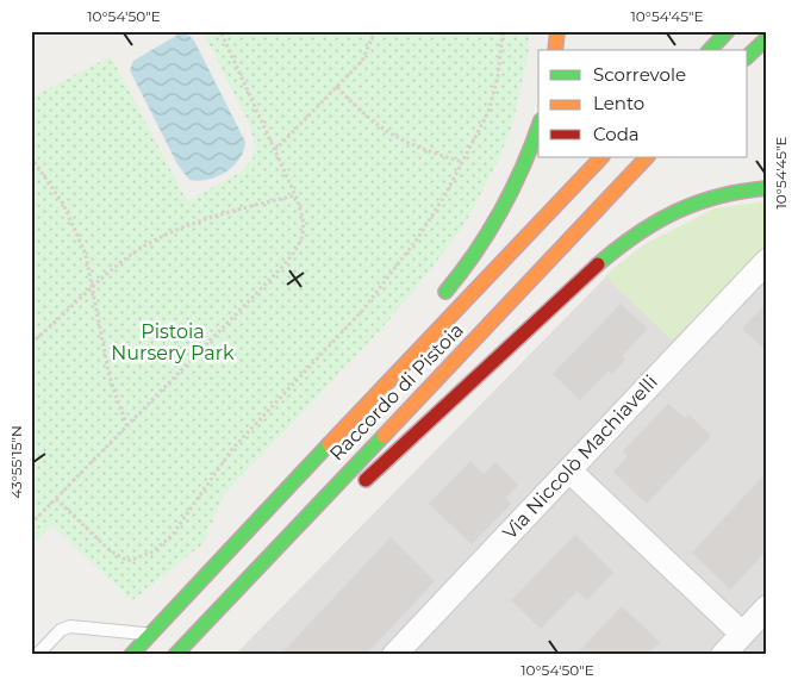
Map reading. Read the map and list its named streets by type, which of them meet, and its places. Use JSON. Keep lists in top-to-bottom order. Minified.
{"streets":{"highway":["Raccordo di Pistoia"],"street":["Via Niccolò Machiavelli"]},"parks":["Pistoia Nursery Park"],"legend":["Scorrevole","Lento","Coda"],"coordinates":["10°54'50\"E","10°54'45\"E","43°55'15\"N"]}
